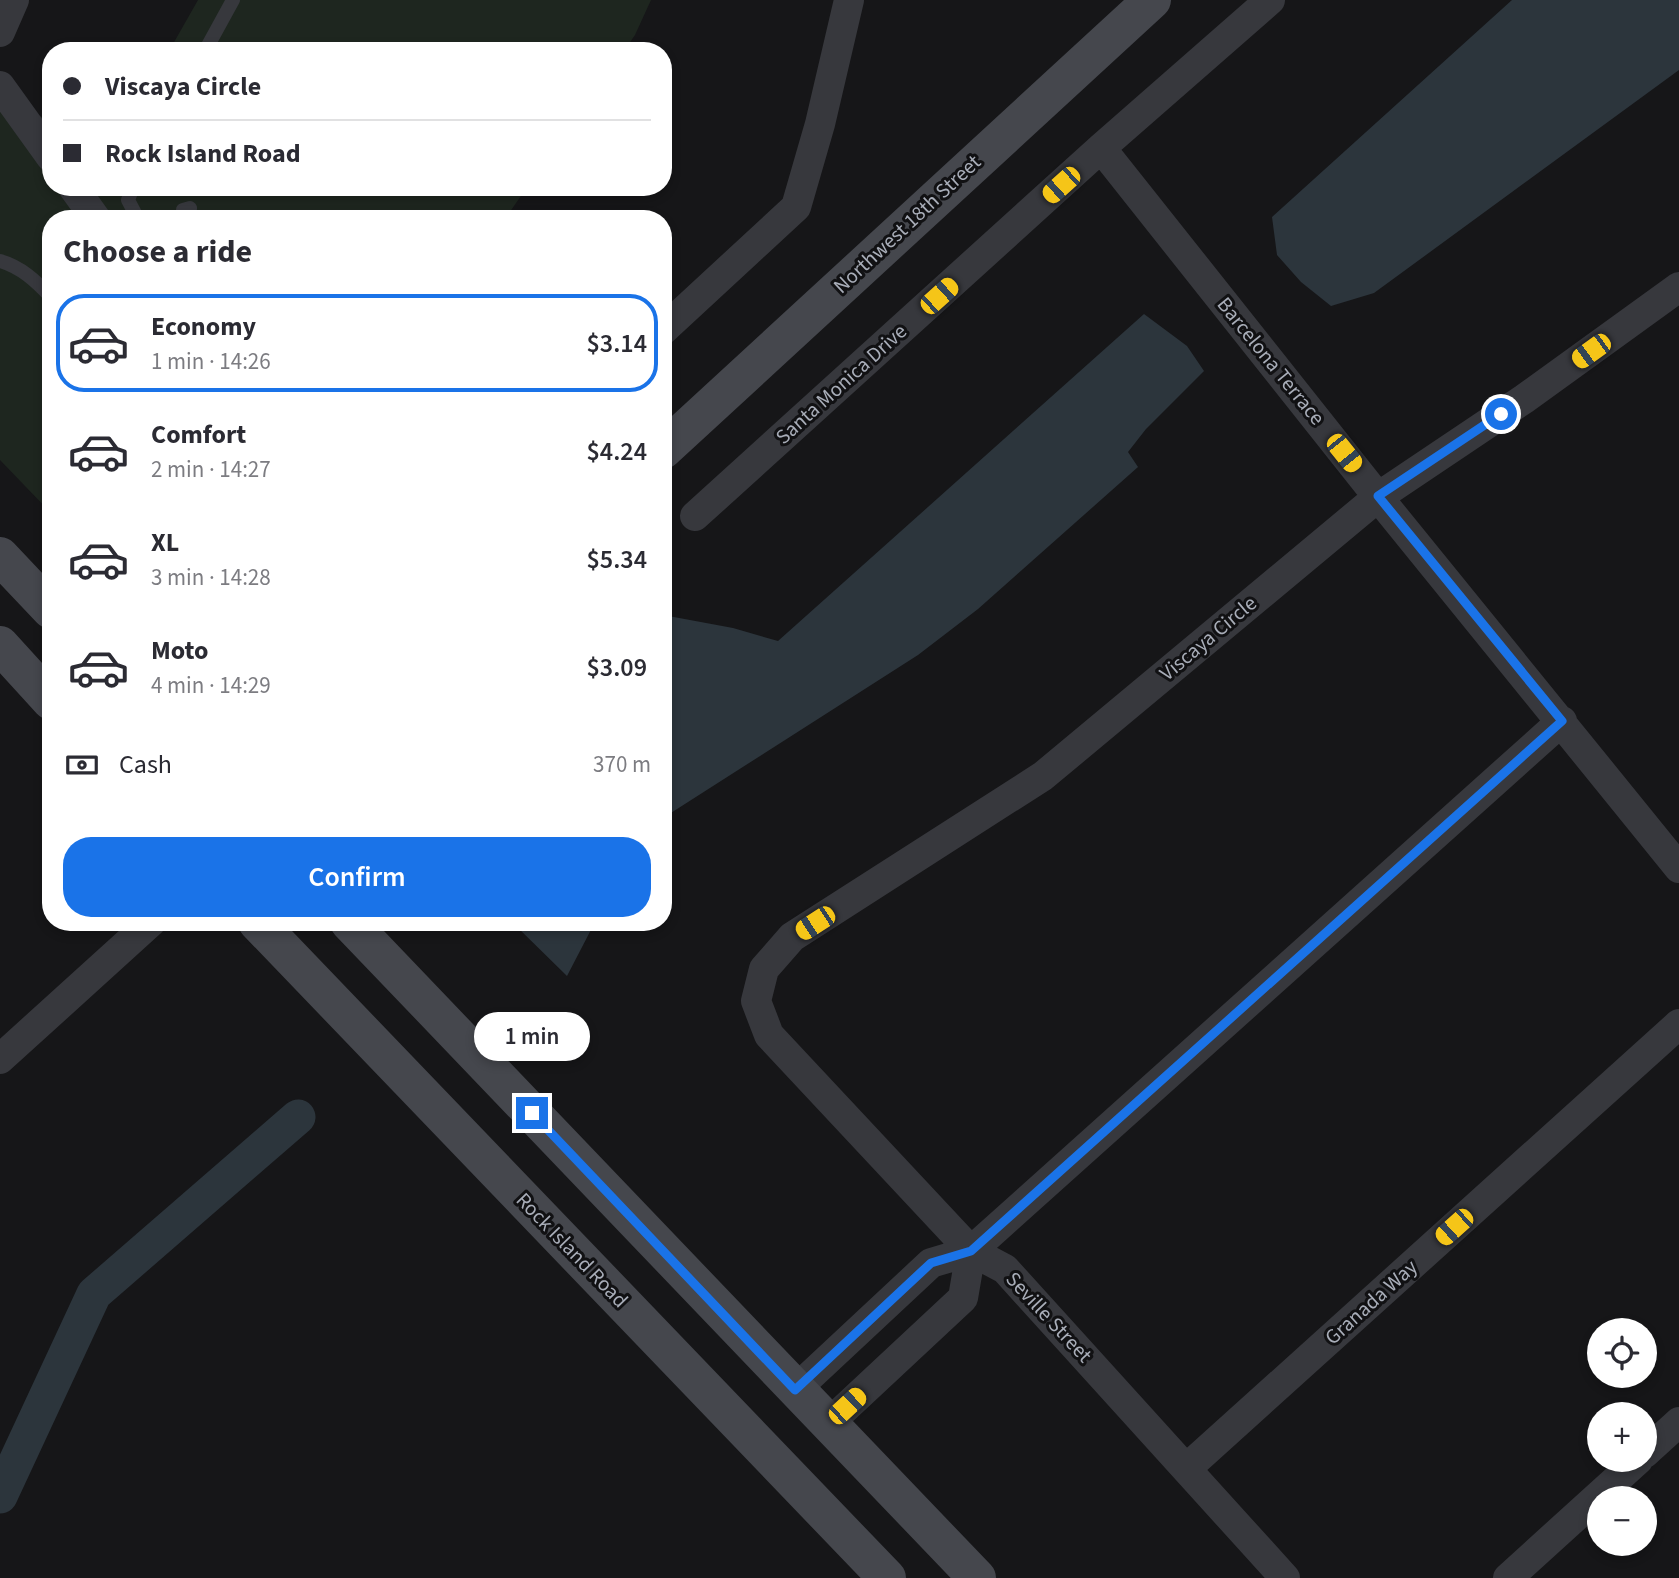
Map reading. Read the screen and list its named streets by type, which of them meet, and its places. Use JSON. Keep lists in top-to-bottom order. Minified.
{"streets":{"main road":["Northwest 18th Street","Rock Island Road"],"street":["Barcelona Terrace","Santa Monica Drive","Viscaya Circle","Granada Way","Seville Street"]},"crossings":[["Barcelona Terrace","Santa Monica Drive"],["Barcelona Terrace","Viscaya Circle"],["Viscaya Circle","Seville Street"],["Granada Way","Seville Street"]],"page":{"banner":["Viscaya Circle","Rock Island Road"],"heading":"Choose a ride","list":[{"name":"Economy","note":"1 min · 14:26","value":"$3.14"},{"name":"Comfort","note":"2 min · 14:27","value":"$4.24"},{"name":"XL","note":"3 min · 14:28","value":"$5.34"},{"name":"Moto","note":"4 min · 14:29","value":"$3.09"}],"pay":["Cash","370 m"],"buttons":"Confirm","bubble":"1 min","map_buttons":["+","−"]}}
